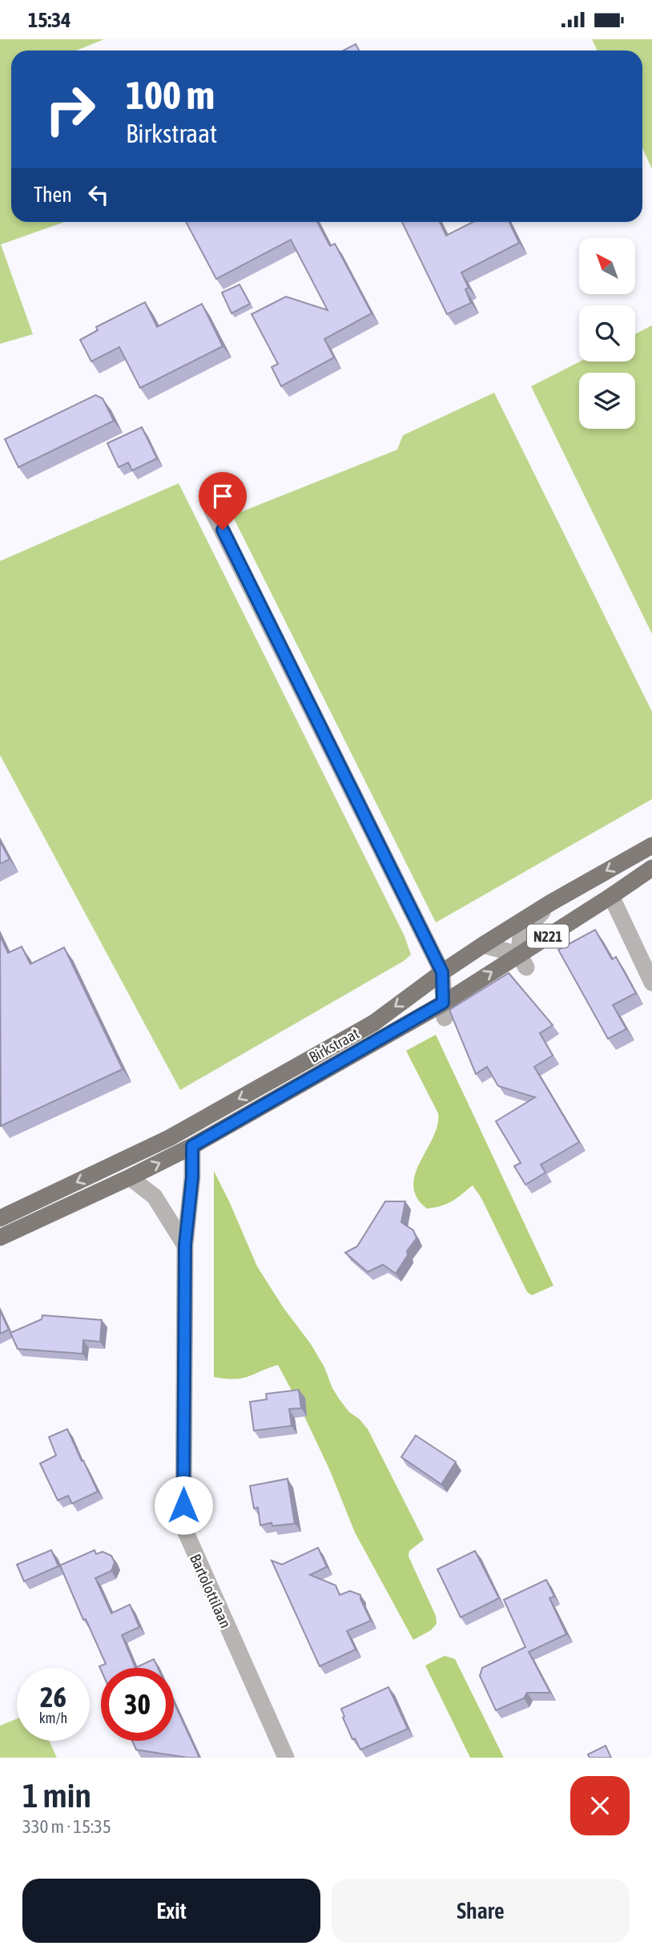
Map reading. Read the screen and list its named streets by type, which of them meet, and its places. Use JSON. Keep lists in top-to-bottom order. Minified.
{"streets":{"main road":["N221","Birkstraat"],"street":["Bartolottilaan"]},"crossings":[["Birkstraat","Bartolottilaan"]],"north":"top left","page":{"status":"15:34","turn":["100 m","Birkstraat"],"then":"Then","speed":"26 km/h","limit":"30","heading":["1 min","330 m · 15:35"],"buttons":["Exit","Share"]}}
